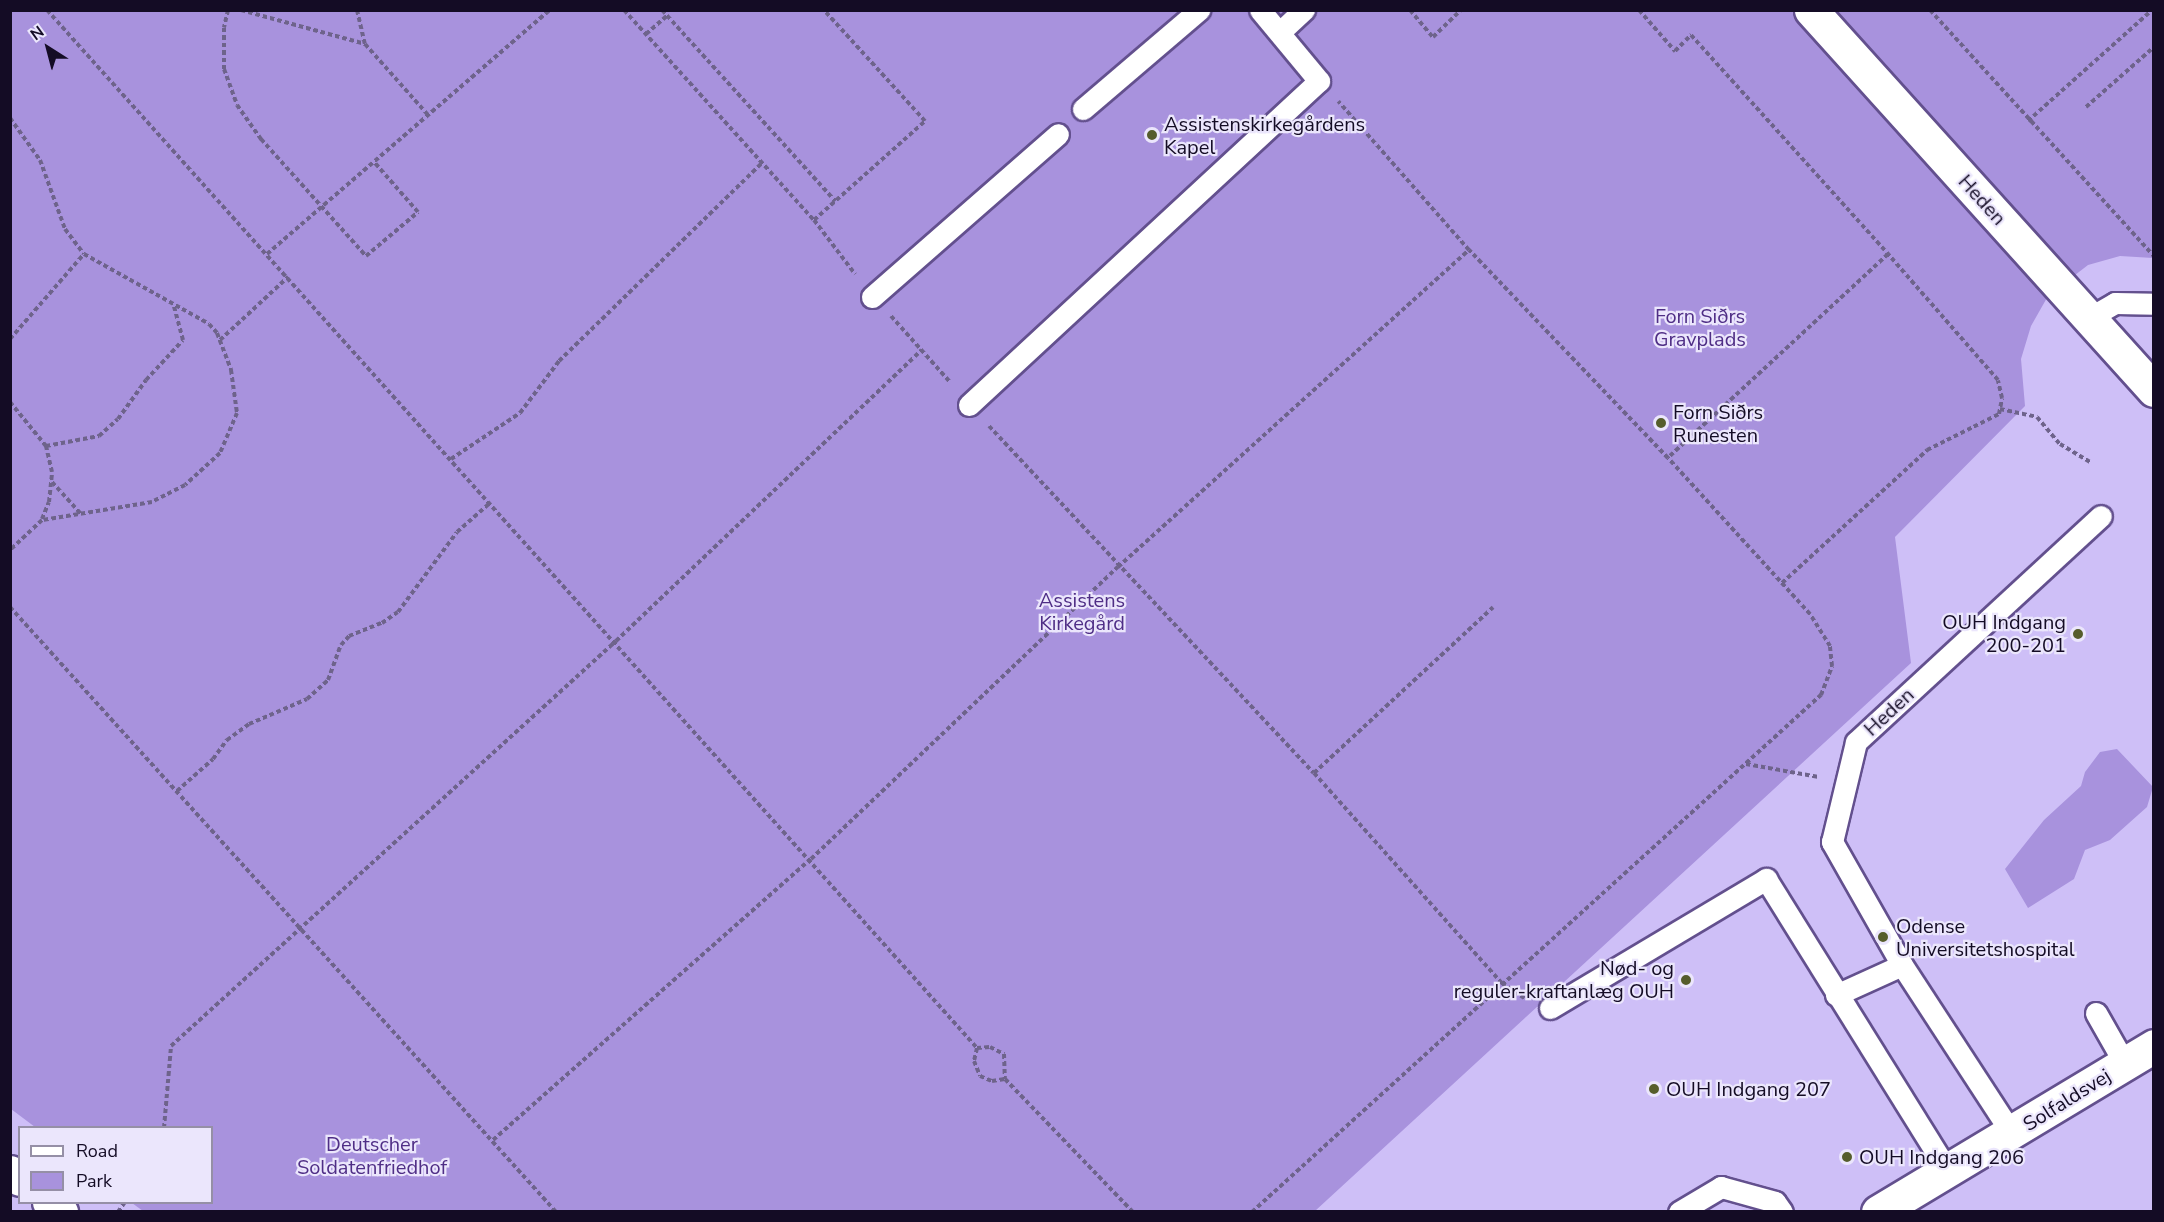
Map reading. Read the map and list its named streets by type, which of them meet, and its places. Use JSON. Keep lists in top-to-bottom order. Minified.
{"streets":{"street":["Heden","Solfaldsvej"]},"crossings":[["Heden","Solfaldsvej"]],"parks":["Forn Siðrs Gravplads","Assistens Kirkegård","Deutscher Soldatenfriedhof"],"places":["Assistenskirkegårdens Kapel","Forn Siðrs Runesten","OUH Indgang 200-201","Odense Universitetshospital","Nød- og reguler-kraftanlæg OUH","OUH Indgang 207","OUH Indgang 206"],"legend":["Road","Park"],"north":"top left"}
